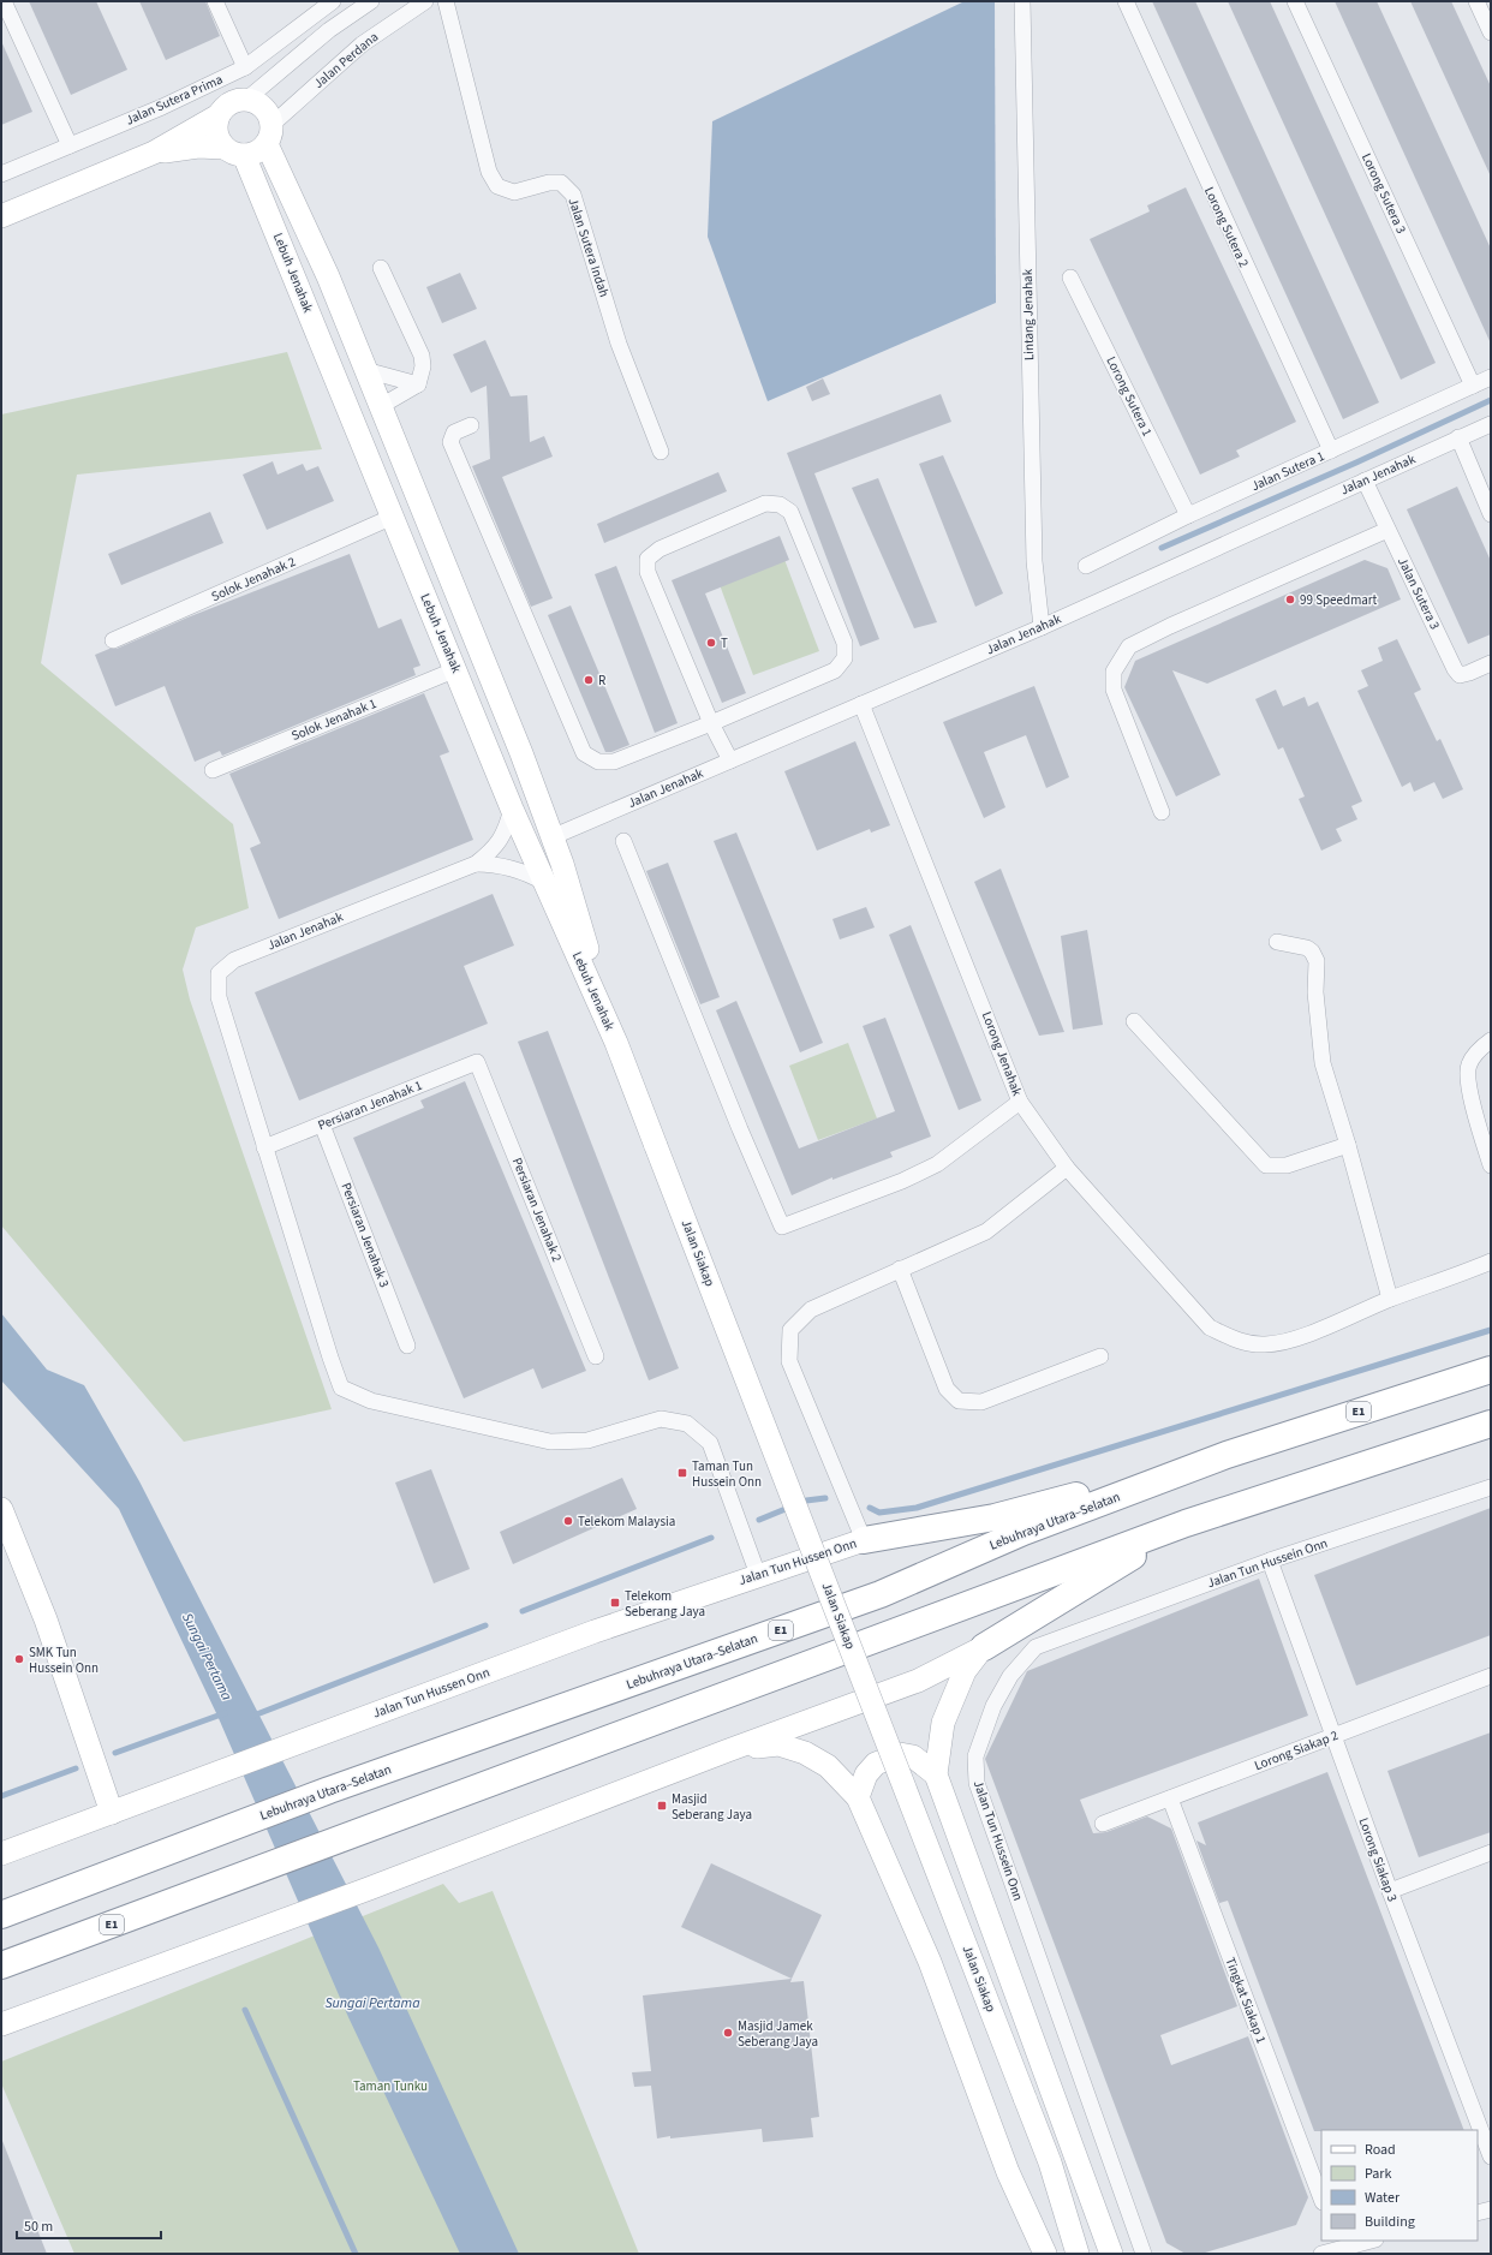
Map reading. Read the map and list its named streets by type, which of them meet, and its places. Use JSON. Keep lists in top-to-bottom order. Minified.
{"streets":{"highway":["E1","Lebuhraya Utara–Selatan"],"street":["Jalan Perdana","Jalan Sutera Prima","Lorong Sutera 3","Lorong Sutera 2","Jalan Sutera Indah","Lebuh Jenahak","Lintang Jenahak","Lorong Sutera 1","Jalan Sutera 1","Jalan Jenahak","Solok Jenahak 2","Jalan Sutera 3","Solok Jenahak 1","Lorong Jenahak","Persiaran Jenahak 1","Persiaran Jenahak 2","Persiaran Jenahak 3","Jalan Siakap","Jalan Tun Hussen Onn","Jalan Tun Hussein Onn","Lorong Siakap 2","Lorong Siakap 3","Tingkat Siakap 1"]},"crossings":[["Jalan Perdana","Lebuh Jenahak"],["Lorong Sutera 3","Jalan Sutera 1"],["Lorong Sutera 2","Jalan Sutera 1"],["Lebuh Jenahak","Jalan Jenahak"],["Lebuh Jenahak","Solok Jenahak 2"],["Lebuh Jenahak","Solok Jenahak 1"],["Lebuh Jenahak","Jalan Siakap"],["Lintang Jenahak","Jalan Jenahak"],["Lorong Sutera 1","Jalan Sutera 1"],["Jalan Jenahak","Jalan Sutera 3"],["Jalan Jenahak","Lorong Jenahak"],["Jalan Jenahak","Persiaran Jenahak 1"],["Persiaran Jenahak 1","Persiaran Jenahak 2"],["Persiaran Jenahak 1","Persiaran Jenahak 3"],["Jalan Tun Hussein Onn","Lorong Siakap 3"],["Lorong Siakap 2","Lorong Siakap 3"],["Lorong Siakap 2","Tingkat Siakap 1"]],"water":["Sungai Pertama"],"parks":["Taman Tunku"],"places":{"other":["99 Speedmart","T","R","Telekom Malaysia","SMK Tun Hussein Onn","Masjid Jamek Seberang Jaya"],"transit":["Taman Tun Hussein Onn","Telekom Seberang Jaya","Masjid Seberang Jaya"]},"legend":["Road","Park","Water","Building"],"scale_bar":"50 m"}
